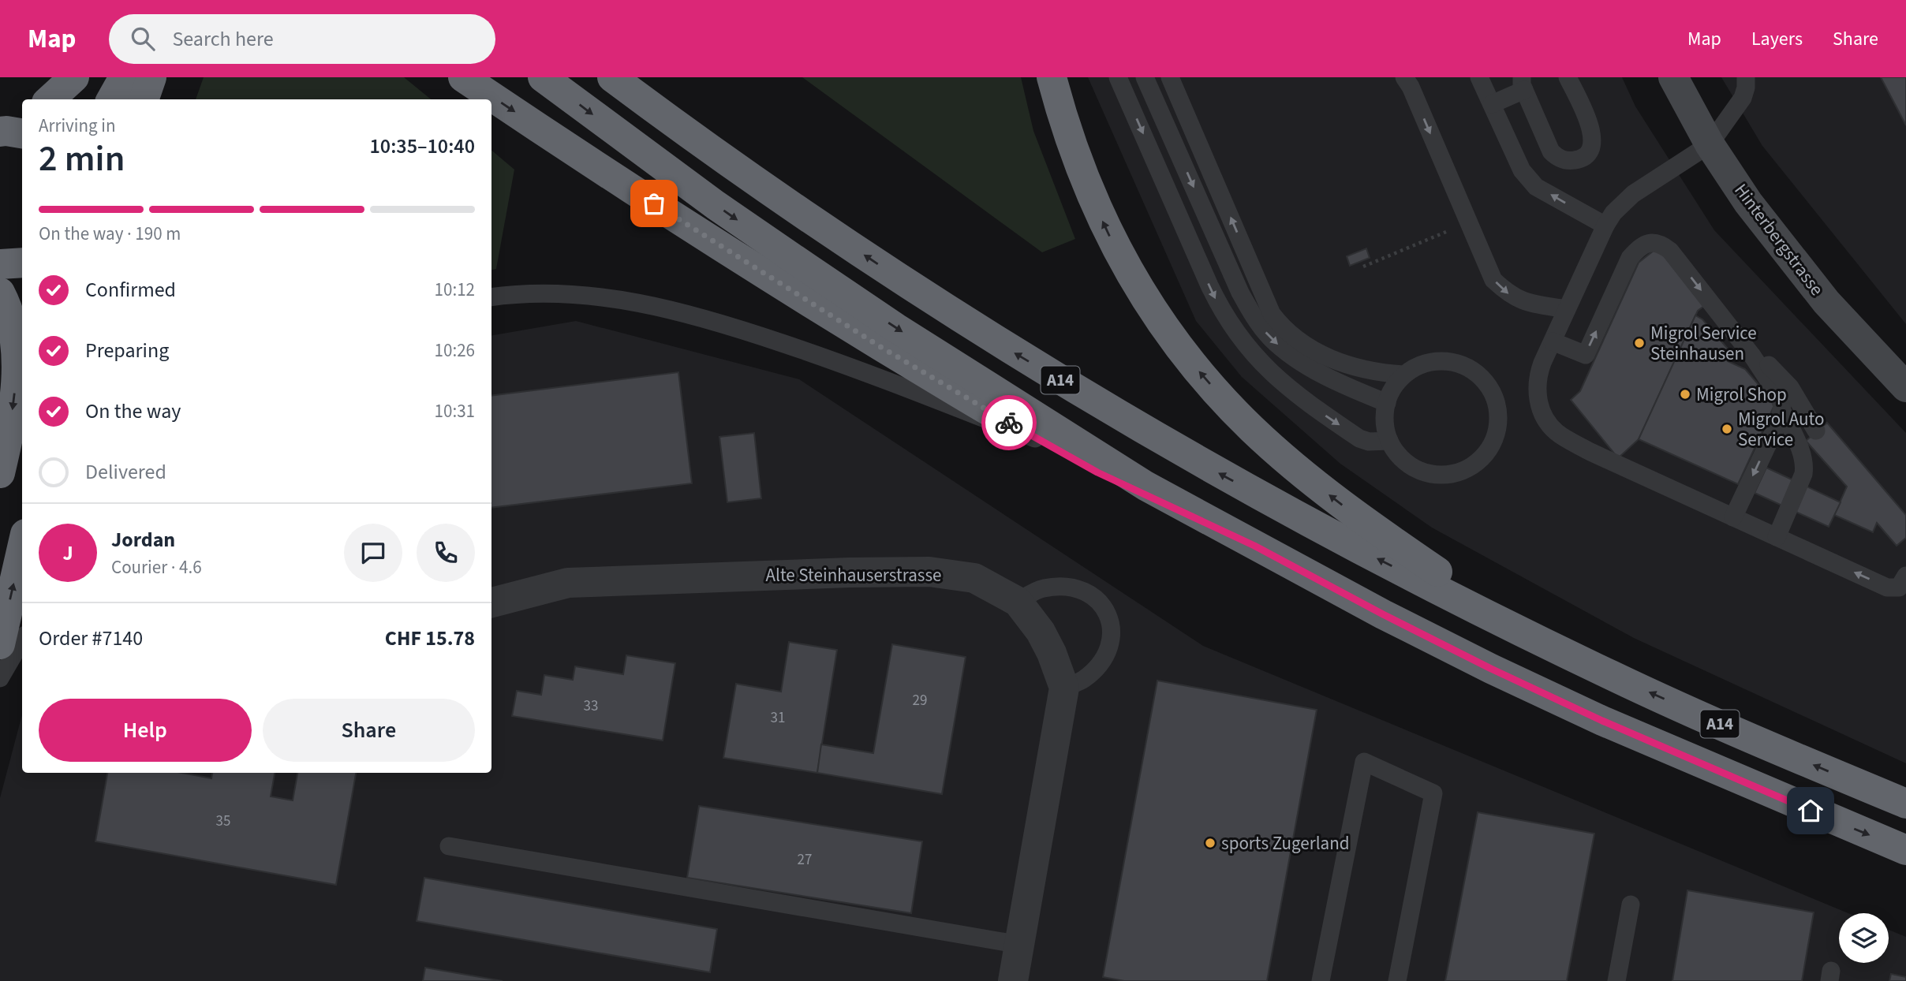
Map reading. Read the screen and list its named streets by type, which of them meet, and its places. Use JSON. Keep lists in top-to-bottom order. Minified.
{"streets":{"highway":["A14"],"street":["Hinterbergstrasse","Alte Steinhauserstrasse"]},"places":["Migrol Service Steinhausen","Migrol Shop","Migrol Auto Service","sports Zugerland"],"house_numbers":["29","33","31","35","27"],"page":{"header":"Map","search":"Search here","nav":["Map","Layers","Share"],"heading":["2 min","Arriving in","10:35–10:40"],"panel":["Jordan","Courier · 4.6","Order #7140","CHF 15.78"],"bar":"On the way · 190 m","list":[["Confirmed","10:12"],["Preparing","10:26"],["On the way","10:31"],"Delivered"],"round":"J","buttons":["Help","Share"]}}
